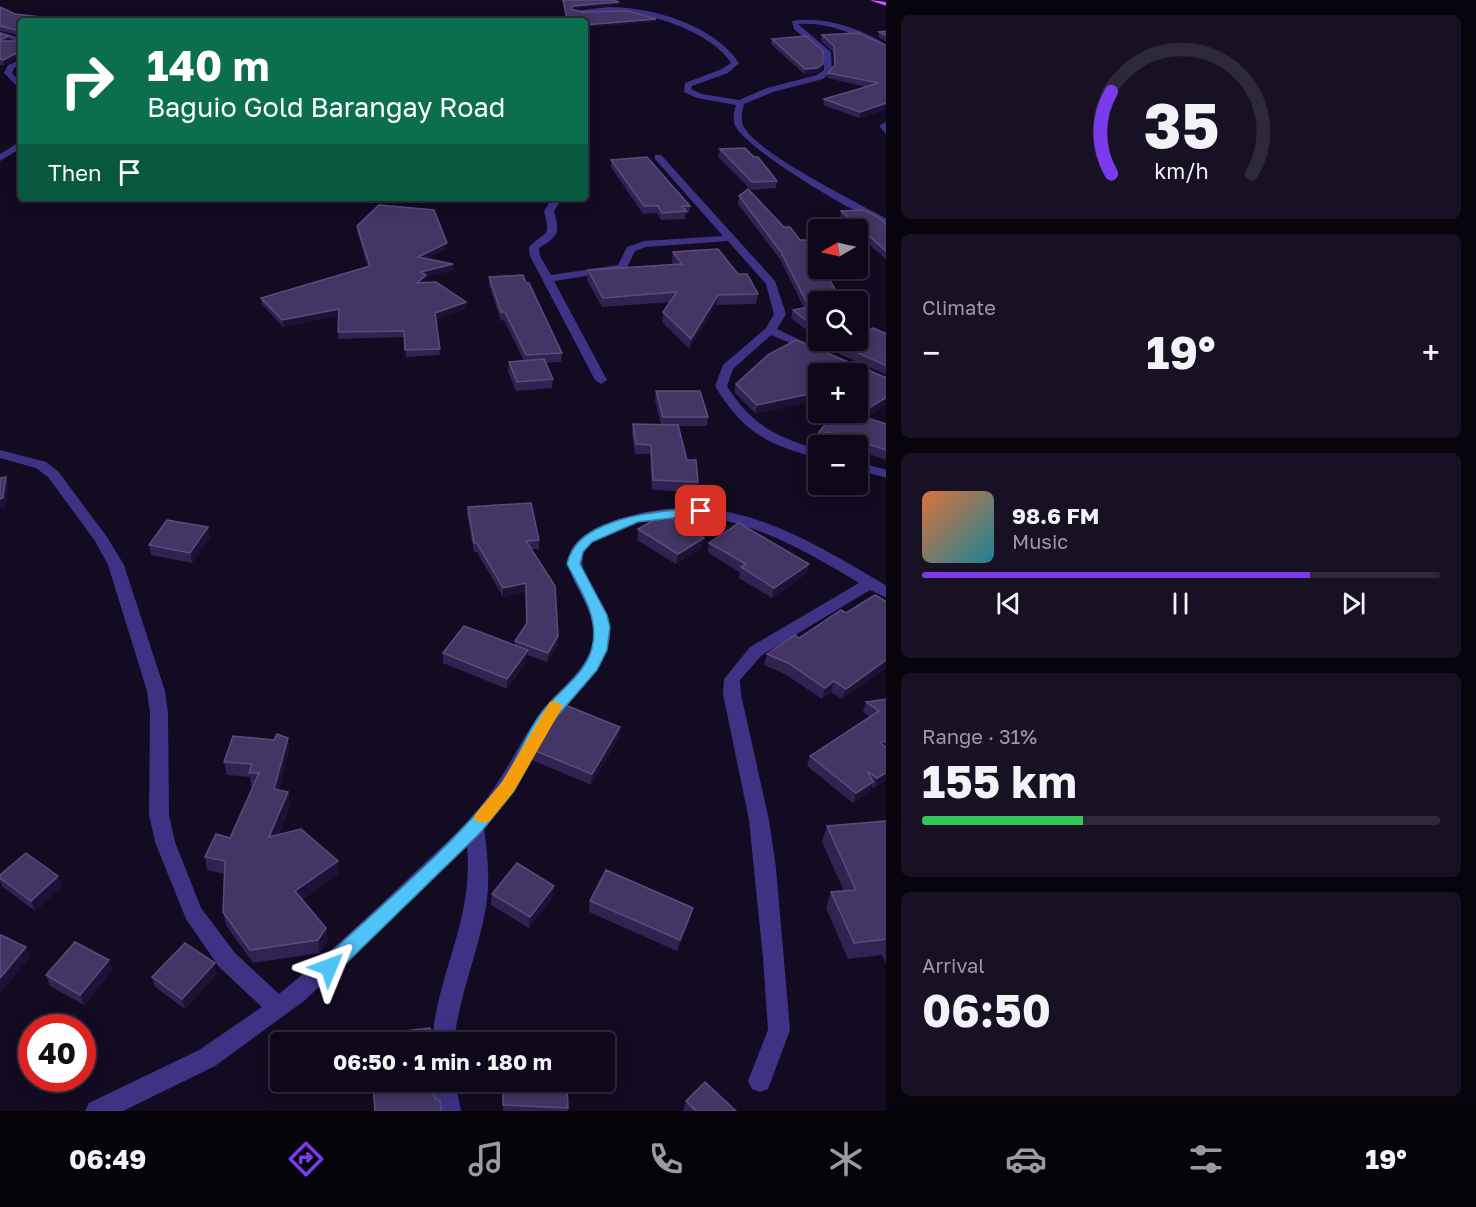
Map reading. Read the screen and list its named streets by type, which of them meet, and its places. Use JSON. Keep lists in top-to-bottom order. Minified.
{"north":"left","page":{"turn":["140 m","Baguio Gold Barangay Road"],"then":"Then","map_buttons":["+","−"],"tile":["Climate",["Range · 31%","155 km"],["Arrival","06:50"]],"heat":["−","19°","+"],"song":["98.6 FM","Music"],"limit":"40","trip":"06:50 · 1 min · 180 m","tabs":["06:49","19°"],"gauge":["35","km/h"]}}
